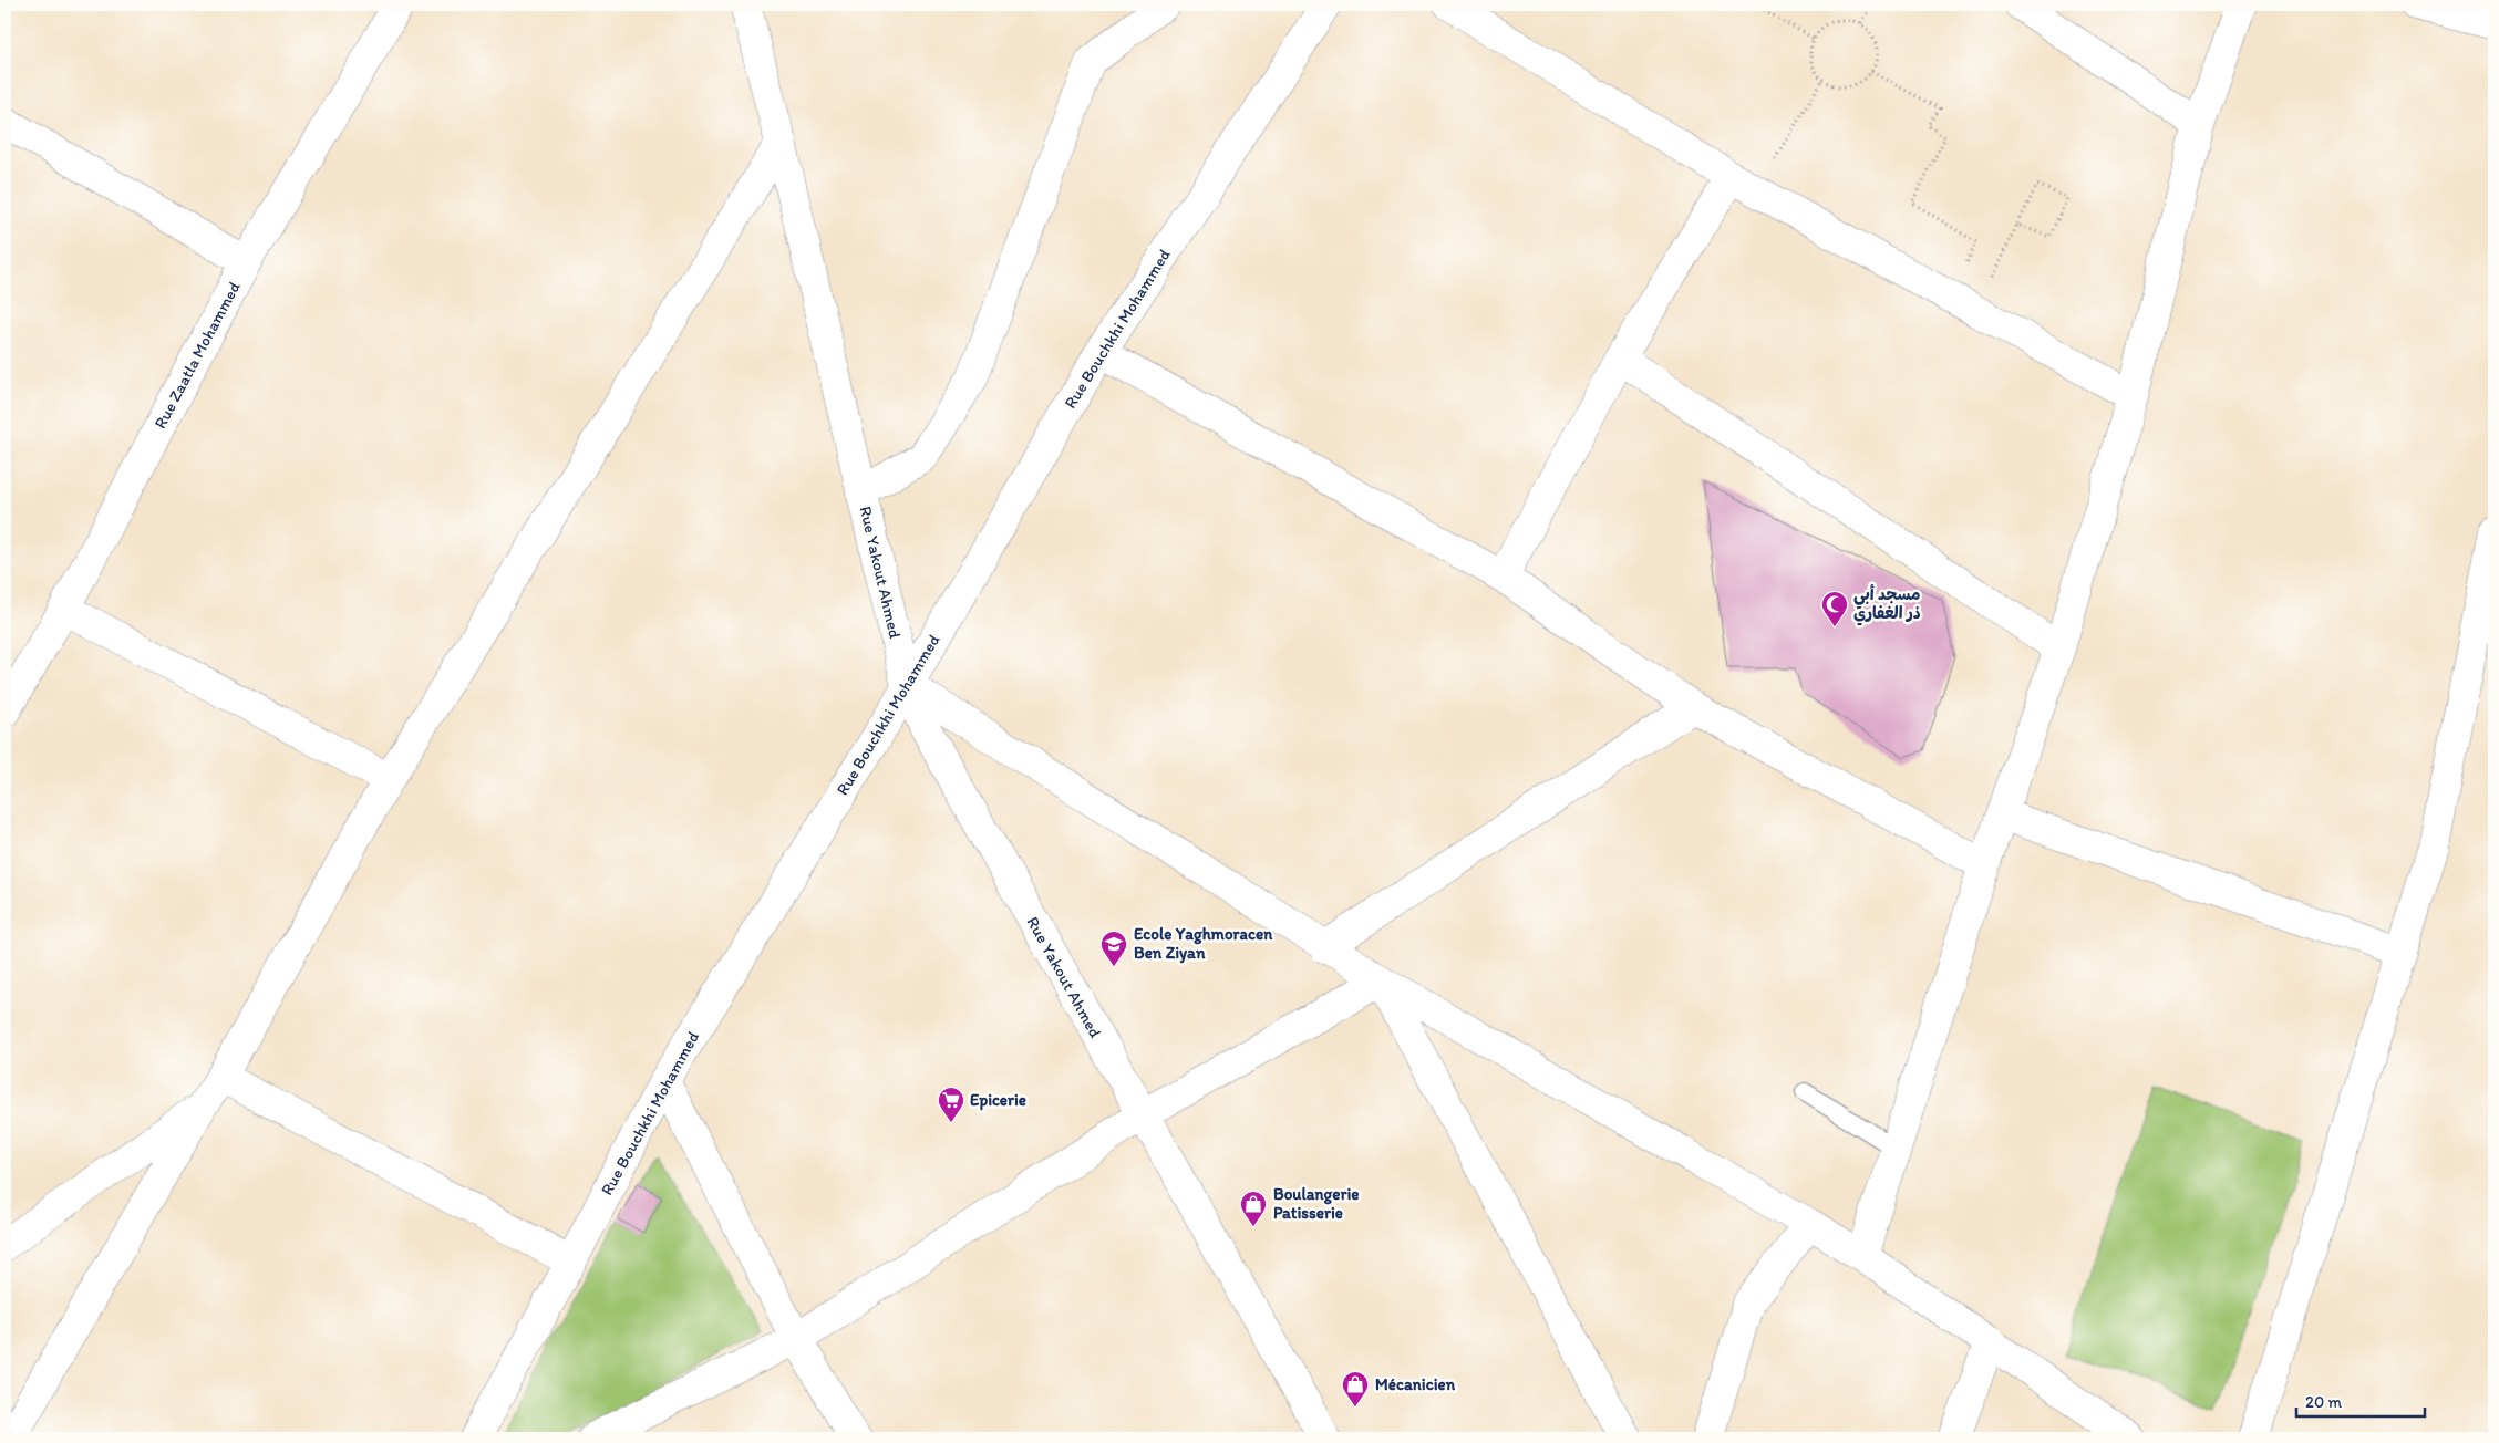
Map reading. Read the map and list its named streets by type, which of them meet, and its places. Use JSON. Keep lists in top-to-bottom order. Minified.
{"streets":{"street":["Rue Bouchkhi Mohammed","Rue Zaatla Mohammed","Rue Yakout Ahmed"]},"crossings":[["Rue Bouchkhi Mohammed","Rue Yakout Ahmed"]],"places":{"mosque":["مسجد أبي ذر الغفاري"],"school or university":["Ecole Yaghmoracen Ben Ziyan"],"supermarket":["Epicerie"],"shop":["Boulangerie Patisserie","Mécanicien"]},"scale_bar":"20 m"}
